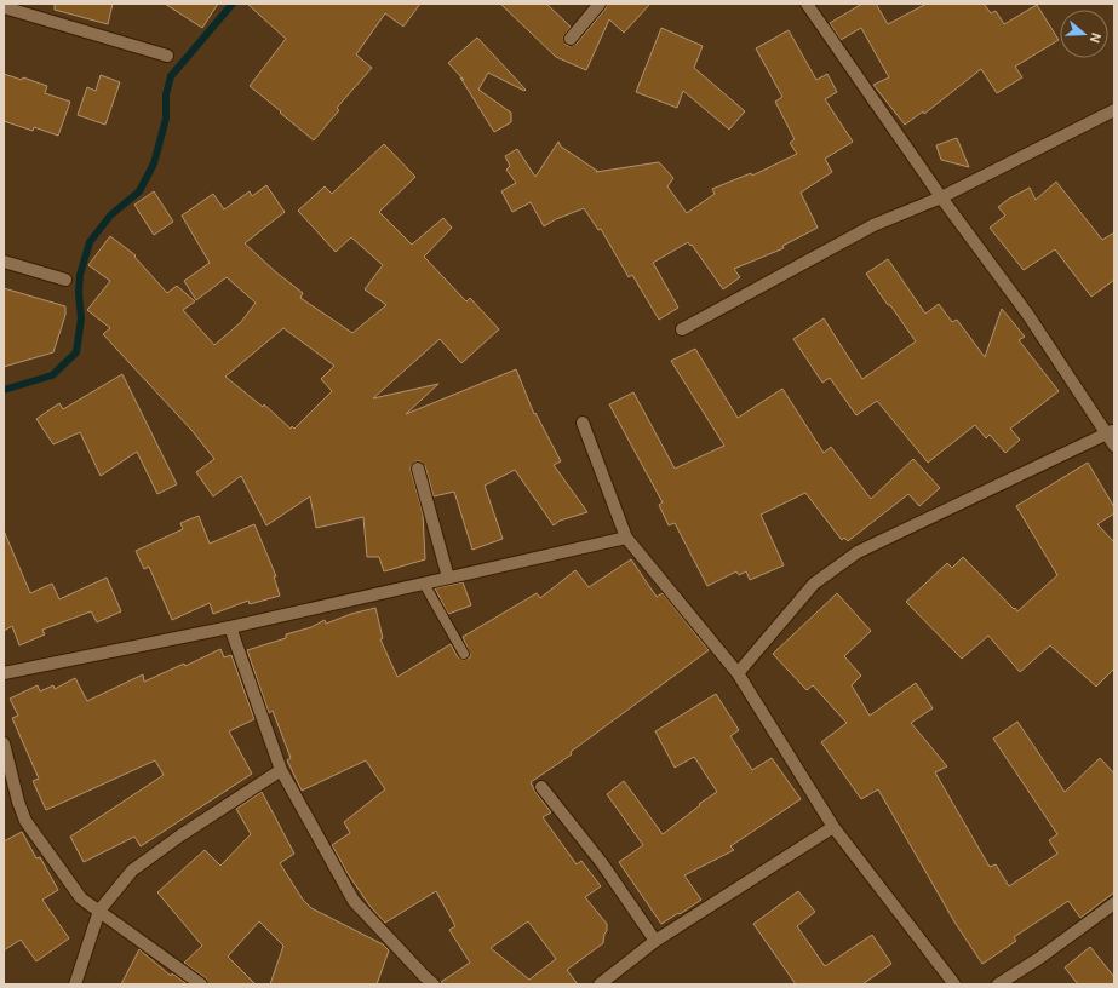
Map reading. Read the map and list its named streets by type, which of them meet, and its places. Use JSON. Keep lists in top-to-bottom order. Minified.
{"north":"right"}
